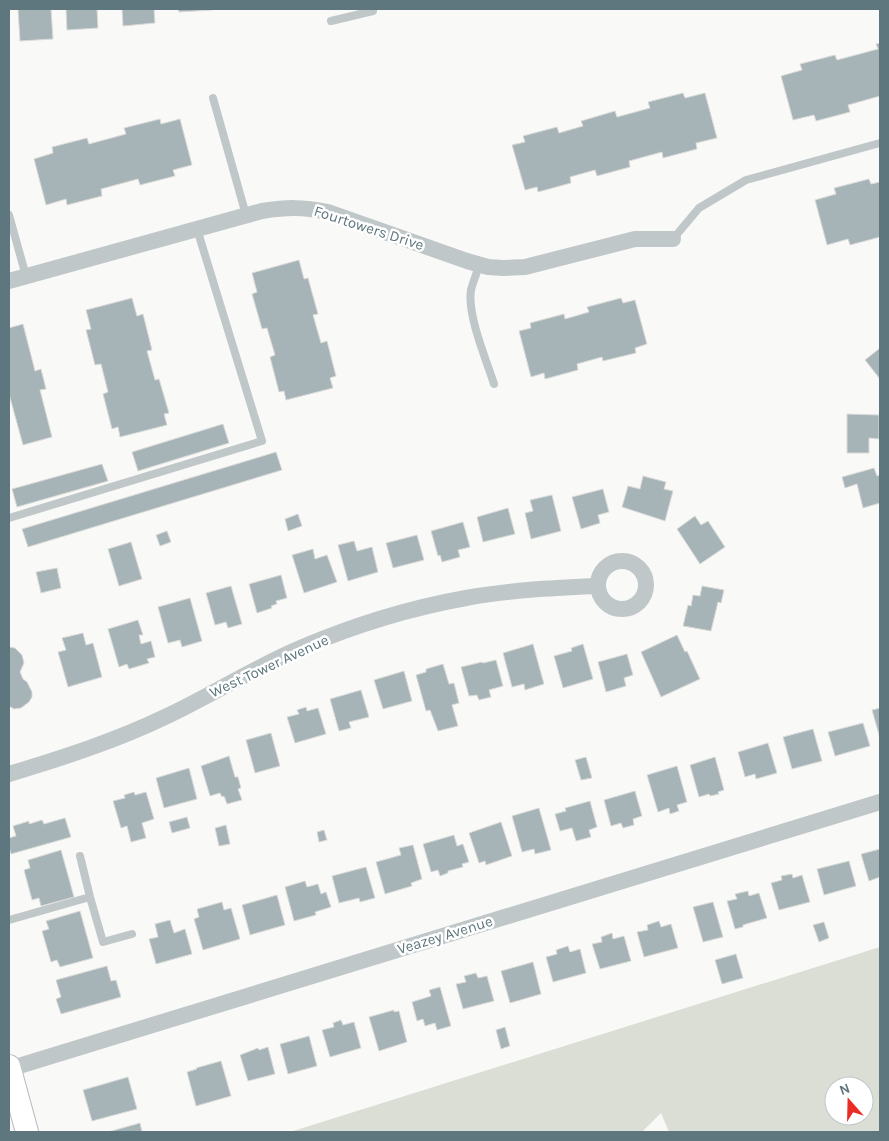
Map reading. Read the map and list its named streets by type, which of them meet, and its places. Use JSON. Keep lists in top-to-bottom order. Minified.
{"streets":{"street":["Fourtowers Drive","West Tower Avenue","Veazey Avenue"]},"north":"top"}
